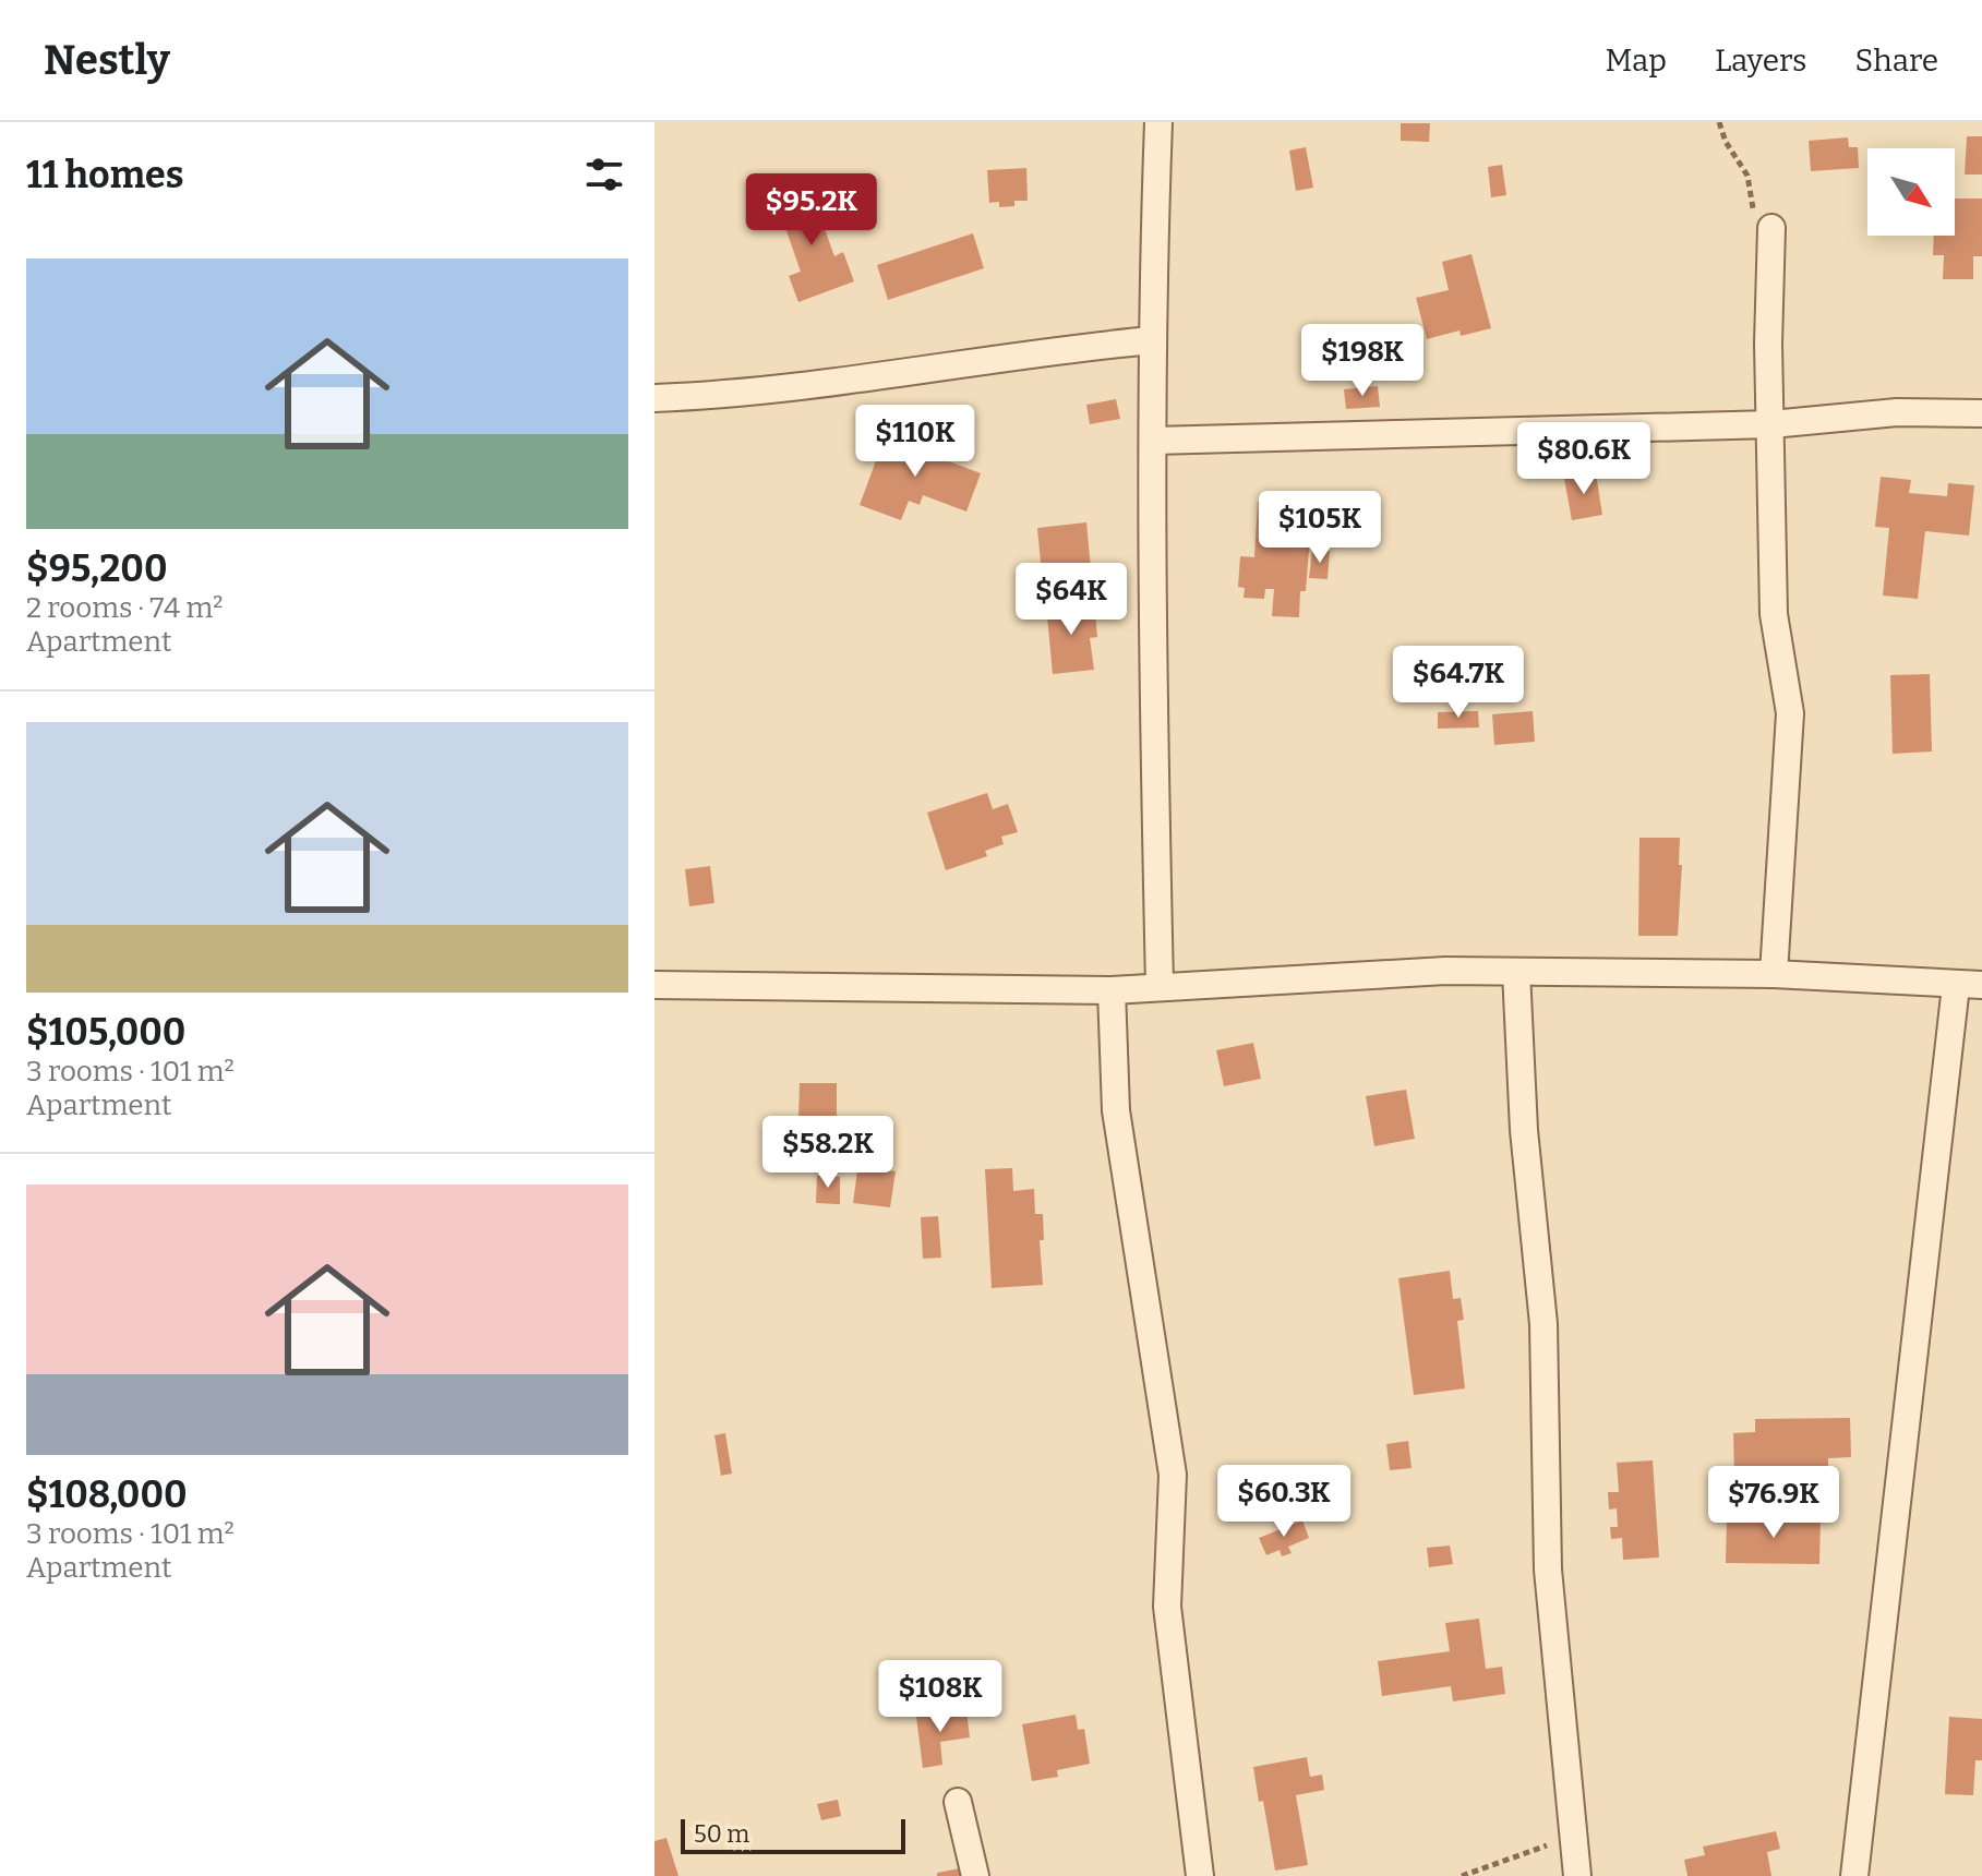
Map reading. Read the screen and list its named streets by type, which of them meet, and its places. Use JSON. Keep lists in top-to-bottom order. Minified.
{"scale_bar":"50 m","north":"bottom right","page":{"header":"Nestly","nav":["Map","Layers","Share"],"heading":"11 homes","price":["$95.2K","$198K","$110K","$80.6K","$105K","$64K","$64.7K","$58.2K","$60.3K","$76.9K","$108K"],"list":[{"name":"$95,200","note":"2 rooms · 74 m² · Apartment"},{"name":"$105,000","note":"3 rooms · 101 m² · Apartment"},{"name":"$108,000","note":"3 rooms · 101 m² · Apartment"}],"scale":"50 m"}}
